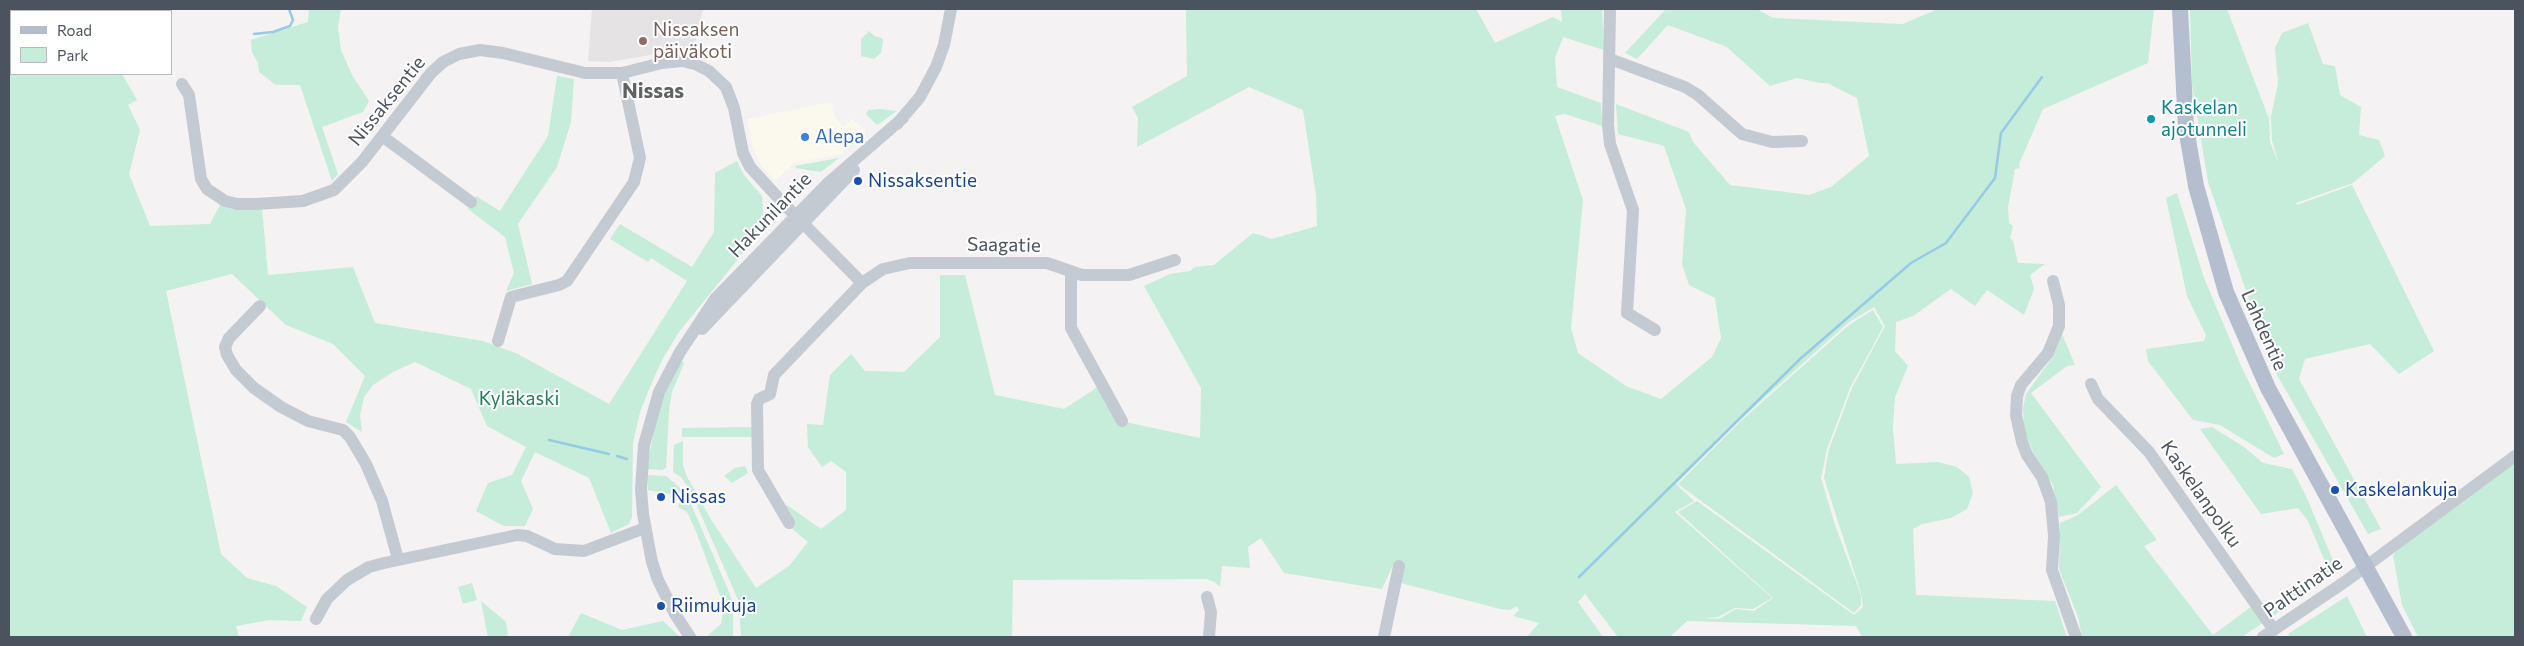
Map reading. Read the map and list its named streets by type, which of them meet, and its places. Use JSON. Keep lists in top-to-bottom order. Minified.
{"streets":{"main road":["Lahdentie"],"street":["Nissaksentie","Hakunilantie","Saagatie","Kaskelanpolku","Palttinatie"]},"crossings":[["Nissaksentie","Hakunilantie"],["Lahdentie","Palttinatie"],["Kaskelanpolku","Palttinatie"]],"districts":["Nissas"],"parks":["Kyläkaski"],"places":["Nissaksen päiväkoti","Kaskelan ajotunneli","Alepa","Nissaksentie","Kaskelankuja","Nissas","Riimukuja"],"legend":["Road","Park"]}
